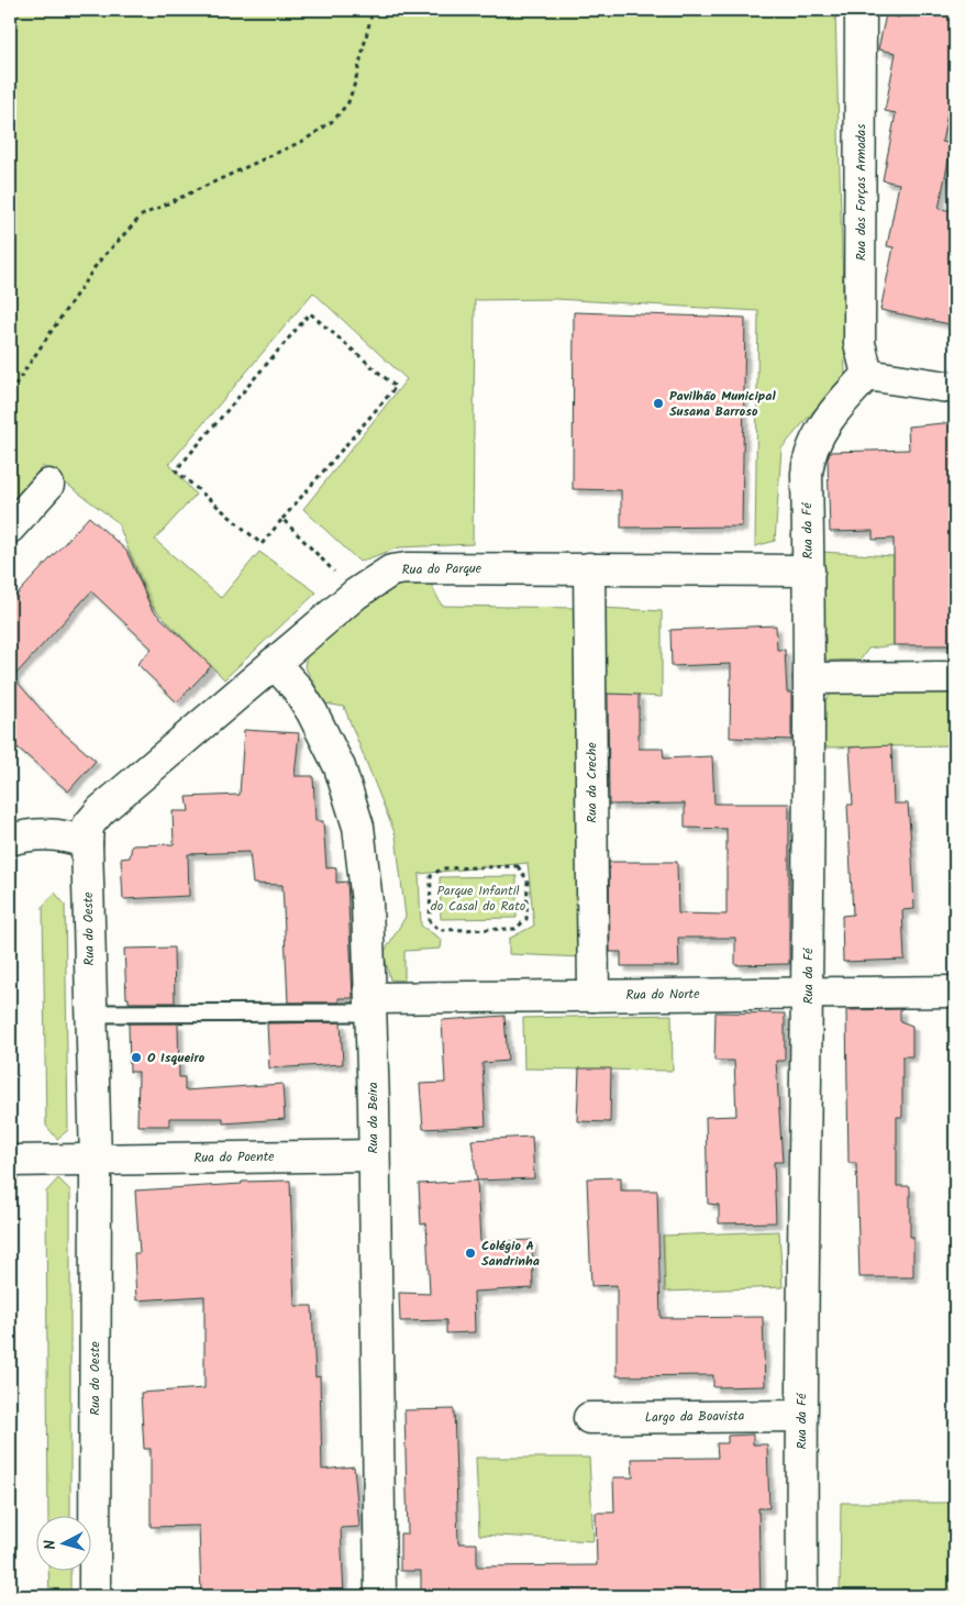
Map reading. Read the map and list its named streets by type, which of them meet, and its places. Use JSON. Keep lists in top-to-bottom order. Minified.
{"streets":{"street":["Rua das Forças Armadas","Rua da Fé","Rua do Parque","Rua da Creche","Rua do Oeste","Rua do Norte","Rua da Beira","Rua do Poente","Largo da Boavista"]},"crossings":[["Rua das Forças Armadas","Rua da Fé"],["Rua da Fé","Rua do Parque"],["Rua da Fé","Rua do Norte"],["Rua da Fé","Largo da Boavista"],["Rua do Parque","Rua da Creche"],["Rua do Parque","Rua do Oeste"],["Rua do Parque","Rua da Beira"],["Rua da Creche","Rua do Norte"],["Rua do Oeste","Rua do Poente"],["Rua do Norte","Rua da Beira"],["Rua da Beira","Rua do Poente"]],"parks":["Parque Infantil do Casal do Rato"],"places":["Pavilhão Municipal Susana Barroso","O Isqueiro","Colégio A Sandrinha"],"north":"left"}
